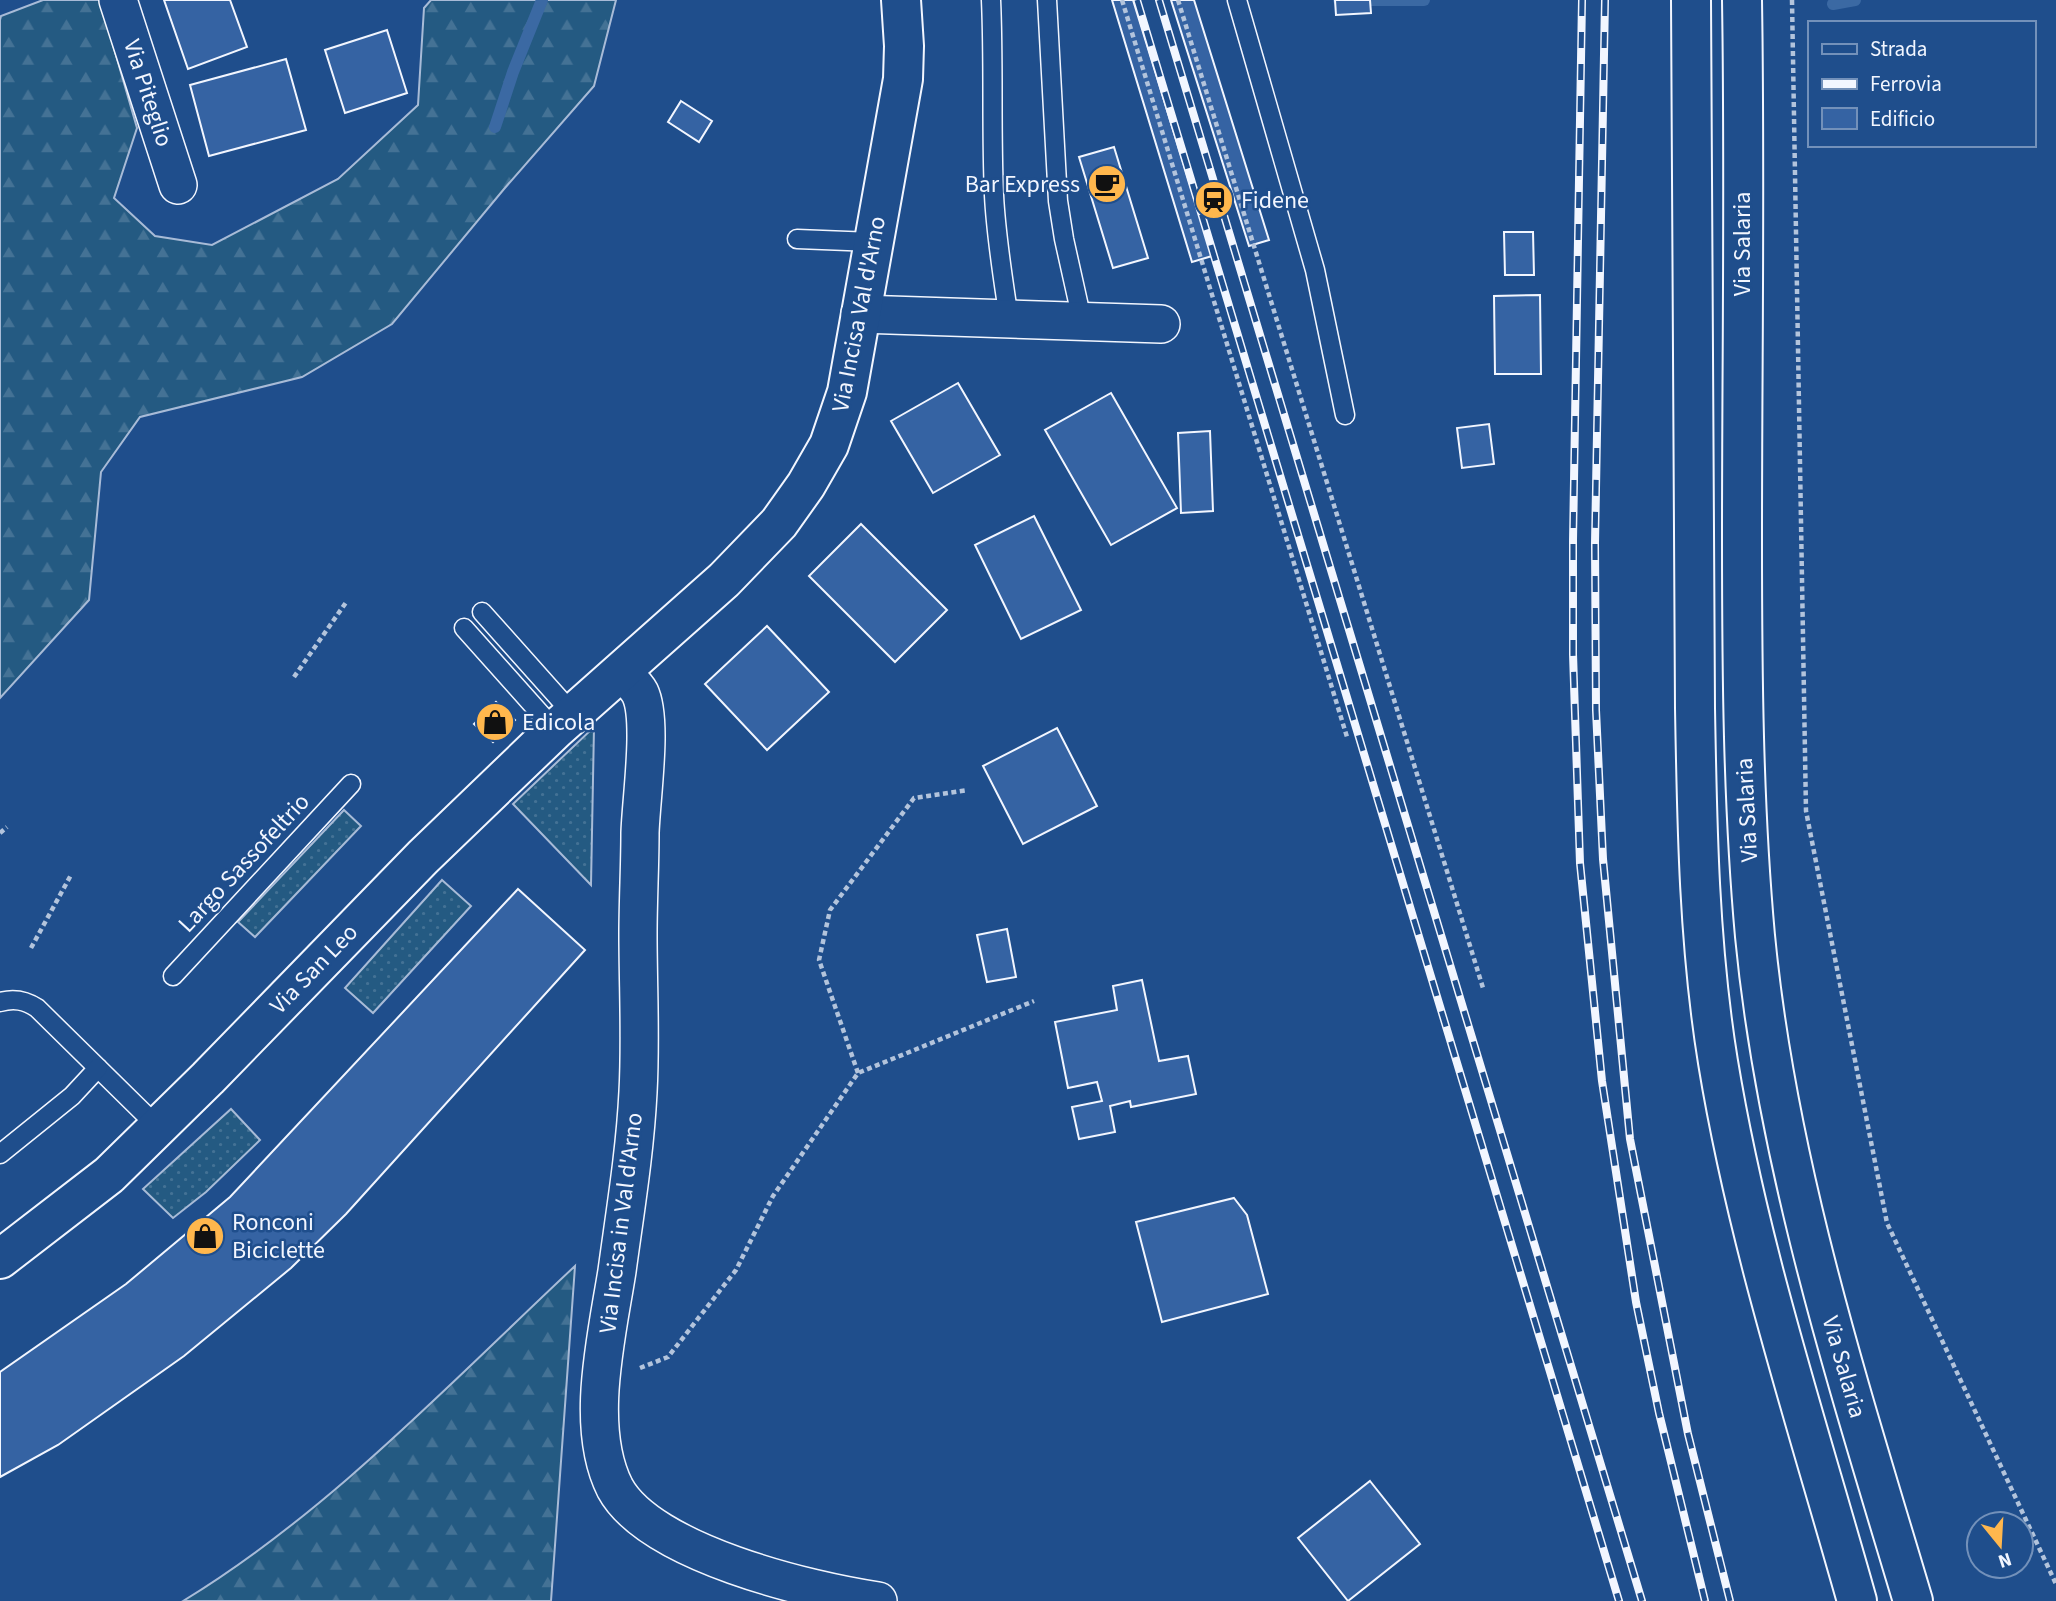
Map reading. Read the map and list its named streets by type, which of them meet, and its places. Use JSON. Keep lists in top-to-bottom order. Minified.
{"streets":{"main road":["Via Salaria","Via Incisa Val d'Arno","Via San Leo"],"street":["Via Piteglio","Via Incisa in Val d'Arno"],"lane":["Largo Sassofeltrio"]},"crossings":[["Via Incisa Val d'Arno","Via San Leo"],["Via Incisa Val d'Arno","Via Incisa in Val d'Arno"],["Via San Leo","Via Incisa in Val d'Arno"]],"places":{"cafe":["Bar Express"],"station":["Fidene"],"shop":["Edicola","Ronconi Biciclette"]},"legend":["Strada","Ferrovia","Edificio"],"north":"bottom"}
